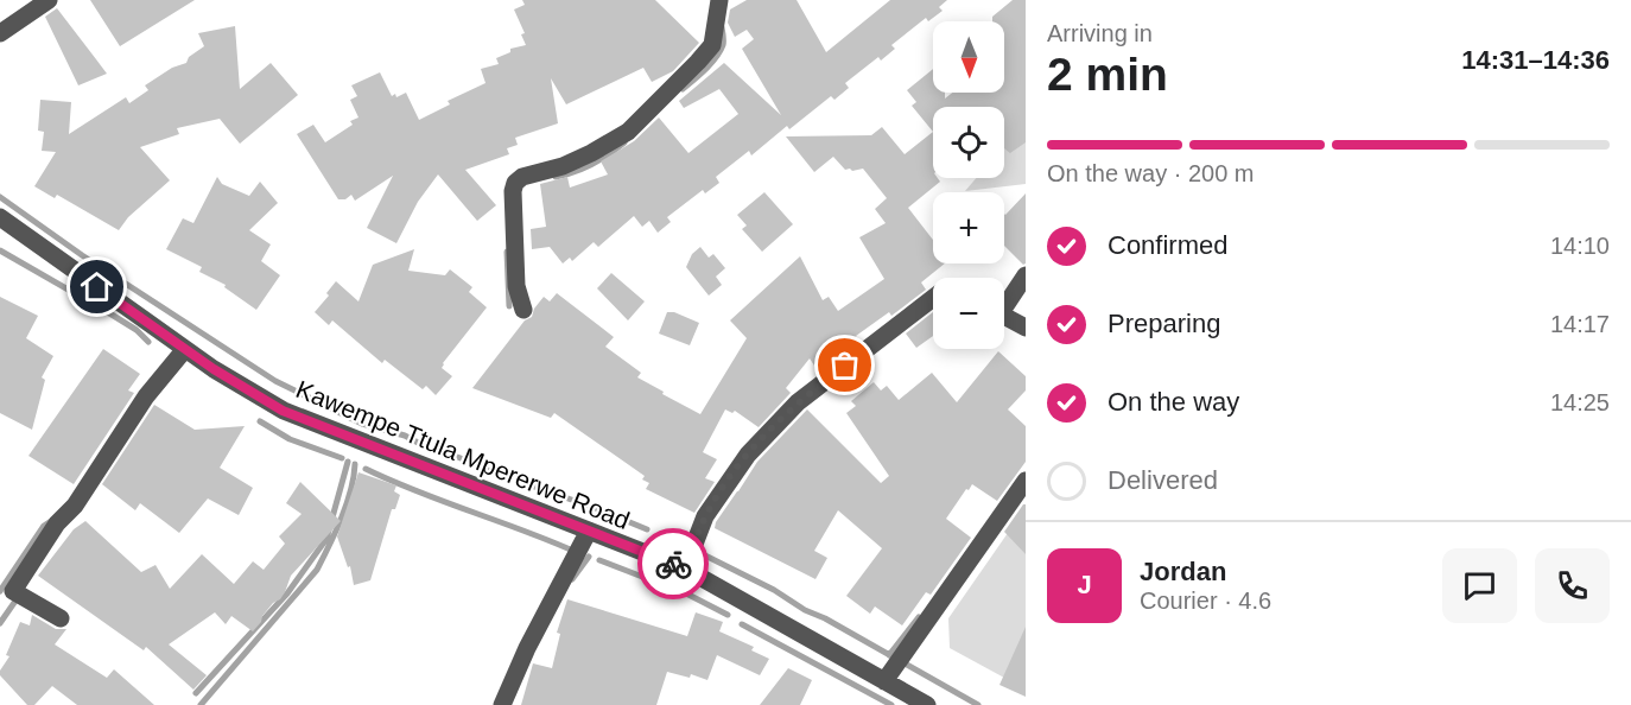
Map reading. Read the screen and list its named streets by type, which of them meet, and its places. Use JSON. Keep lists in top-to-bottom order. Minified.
{"streets":{"street":["Kawempe Ttula Mpererwe Road"]},"north":"bottom","page":{"heading":["2 min","Arriving in","14:31–14:36"],"panel":["Jordan","Courier · 4.6"],"map_buttons":["+","−"],"bar":"On the way · 200 m","list":[["Confirmed","14:10"],["Preparing","14:17"],["On the way","14:25"],"Delivered"],"round":"J"}}
